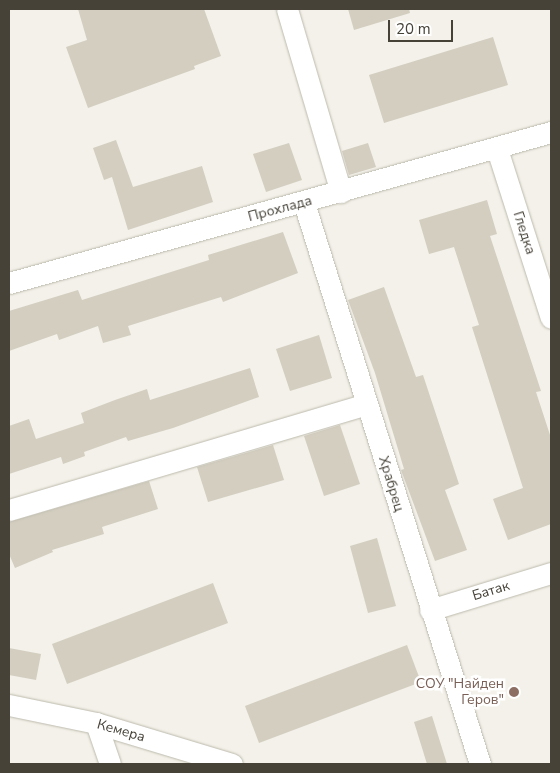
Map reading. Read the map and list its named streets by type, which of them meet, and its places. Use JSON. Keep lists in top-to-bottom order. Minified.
{"streets":{"street":["Прохлада","Гледка","Храбрец","Батак","Кемера"]},"crossings":[["Прохлада","Гледка"],["Прохлада","Храбрец"],["Храбрец","Батак"]],"places":["СОУ \"Найден Геров\""],"scale_bar":"20 m"}
